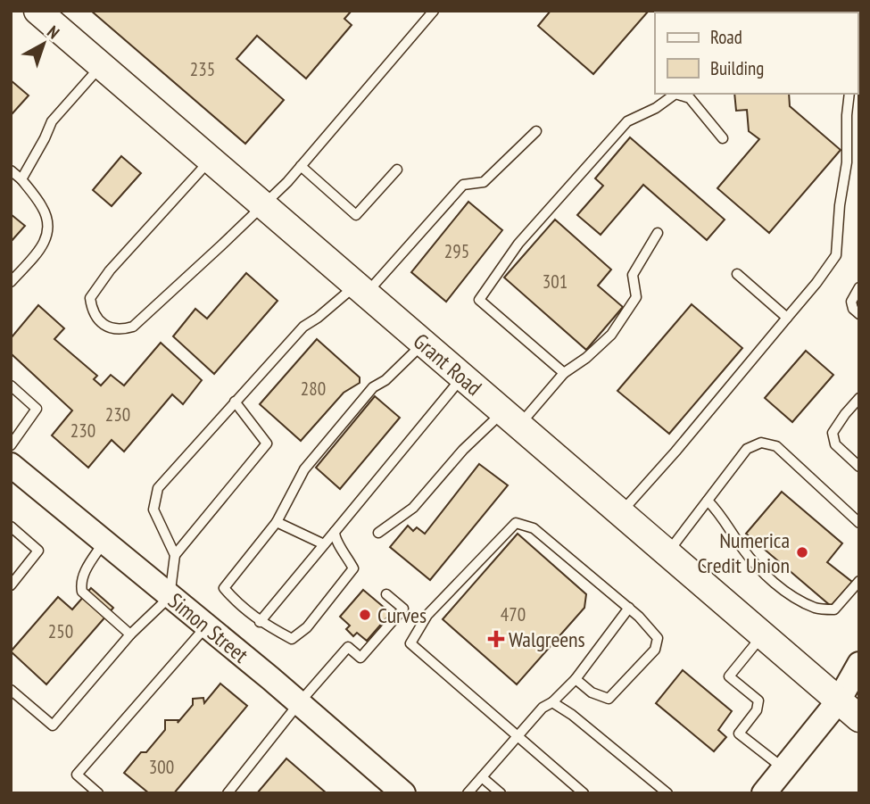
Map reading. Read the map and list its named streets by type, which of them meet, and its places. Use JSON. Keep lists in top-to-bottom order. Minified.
{"streets":{"main road":["Grant Road"],"street":["Simon Street"]},"places":{"other":["Numerica Credit Union","Curves"],"health":["Walgreens"]},"house_numbers":["235","295","301","280","230","230","470","250","300"],"legend":["Road","Building"],"north":"top right"}
